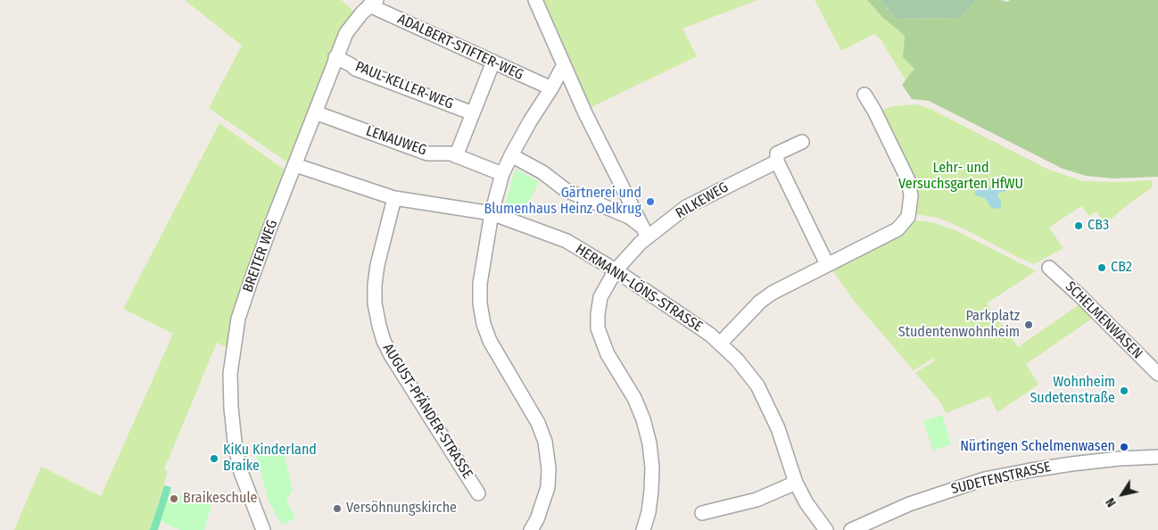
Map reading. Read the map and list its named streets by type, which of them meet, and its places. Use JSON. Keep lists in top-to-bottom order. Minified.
{"streets":{"street":["ADALBERT-STIFTER-WEG","PAUL-KELLER-WEG","LENAUWEG","RILKEWEG","BREITER WEG","HERMANN-LÖNS-STRASSE","SCHELMENWASEN","AUGUST-PFÄNDER-STRASSE","SUDETENSTRASSE"]},"crossings":[["ADALBERT-STIFTER-WEG","BREITER WEG"],["PAUL-KELLER-WEG","BREITER WEG"],["LENAUWEG","BREITER WEG"],["RILKEWEG","HERMANN-LÖNS-STRASSE"],["BREITER WEG","HERMANN-LÖNS-STRASSE"],["HERMANN-LÖNS-STRASSE","AUGUST-PFÄNDER-STRASSE"]],"parks":["Lehr- und Versuchsgarten HfWU"],"places":["Gärtnerei und Blumenhaus Heinz Oelkrug","CB3","CB2","Parkplatz Studentenwohnheim","Wohnheim Sudetenstraße","Nürtingen Schelmenwasen","KiKu Kinderland Braike","Braikeschule","Versöhnungskirche"],"north":"bottom left"}
